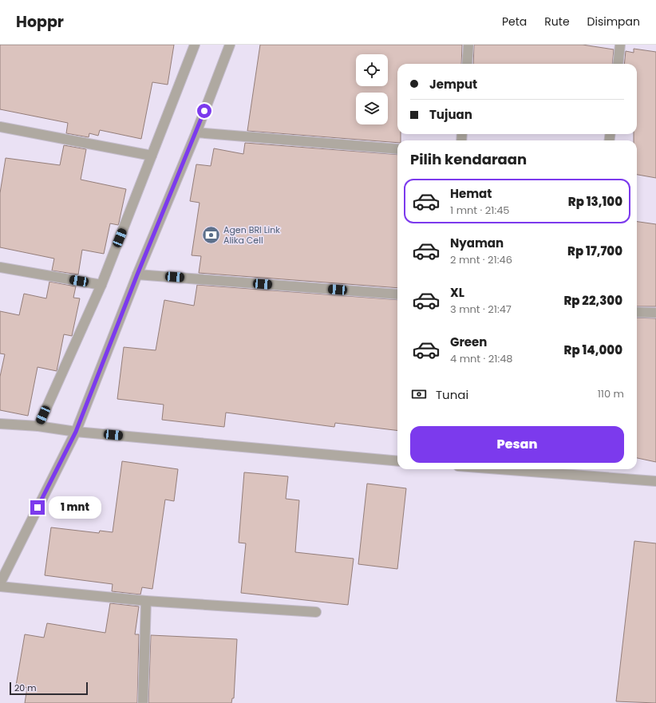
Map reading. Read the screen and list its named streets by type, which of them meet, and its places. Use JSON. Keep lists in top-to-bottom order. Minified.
{"places":{"bank":["Agen BRI Link Alika Cell"]},"scale_bar":"20 m","page":{"header":"Hoppr","nav":["Peta","Rute","Disimpan"],"banner":["Jemput","Tujuan"],"heading":"Pilih kendaraan","list":[{"name":"Hemat","note":"1 mnt · 21:45","value":"Rp 13,100"},{"name":"Nyaman","note":"2 mnt · 21:46","value":"Rp 17,700"},{"name":"XL","note":"3 mnt · 21:47","value":"Rp 22,300"},{"name":"Green","note":"4 mnt · 21:48","value":"Rp 14,000"}],"pay":["Tunai","110 m"],"buttons":"Pesan","bubble":"1 mnt","scale":"20 m"}}
